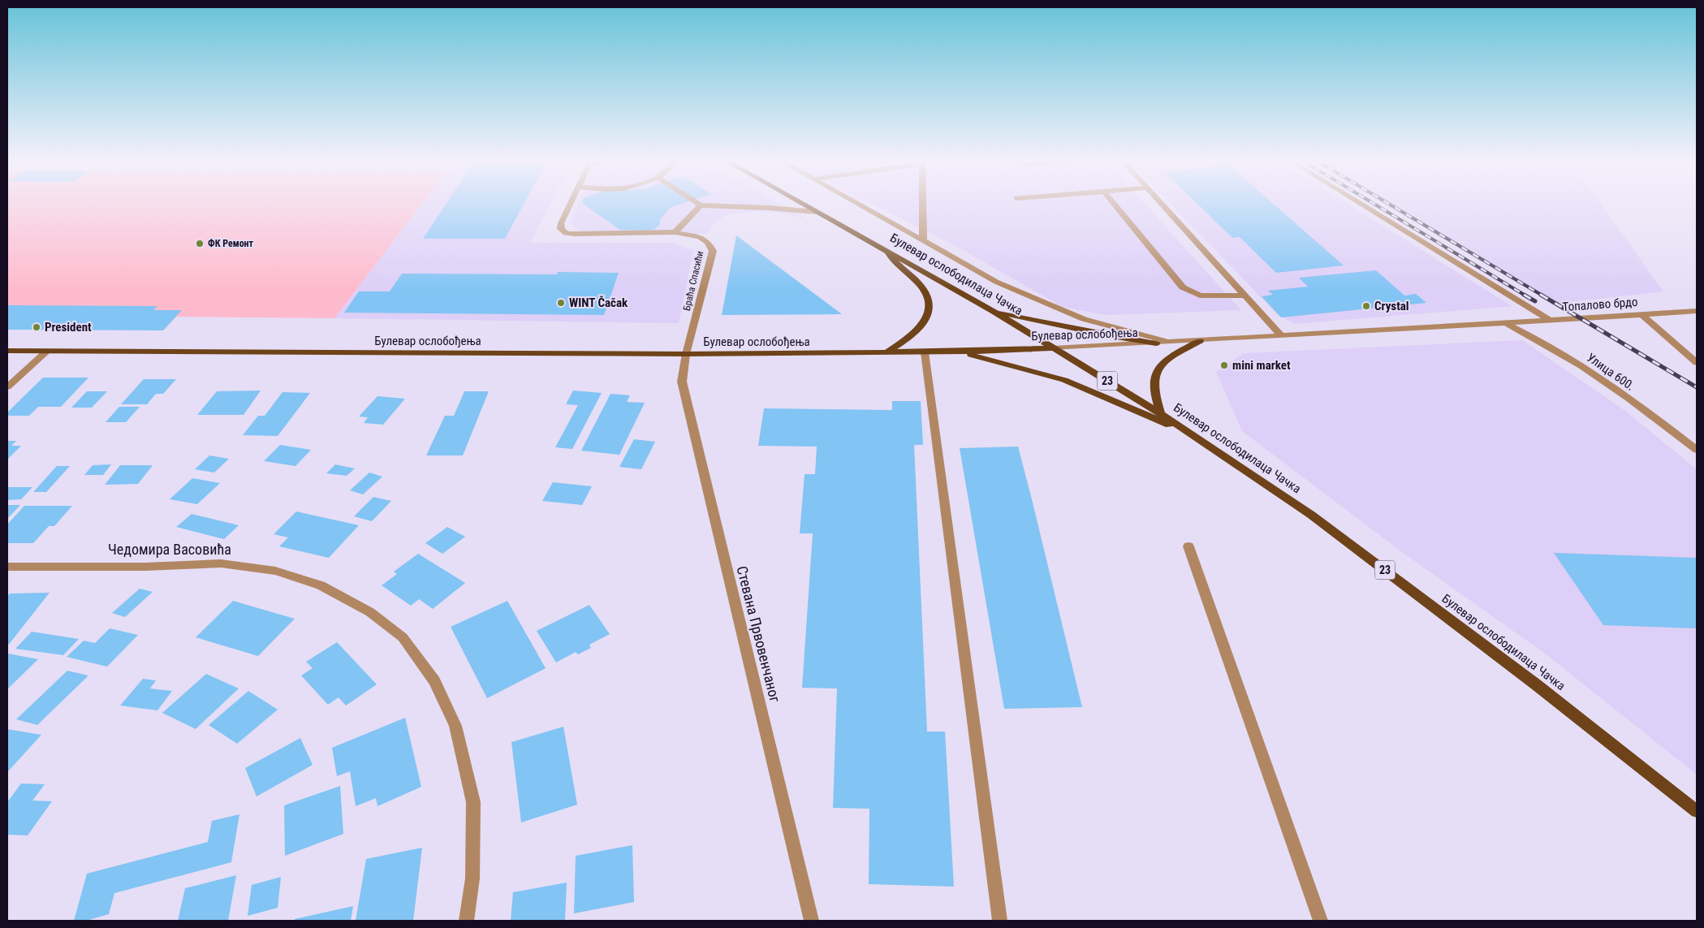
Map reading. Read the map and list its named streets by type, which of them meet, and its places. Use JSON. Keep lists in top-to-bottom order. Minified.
{"streets":{"main road":["Булевар ослободилаца Чачка","Булевар ослобођења","23"],"street":["Браћа Спасићи","Топалово брдо","Улица 600.","Чедомира Васовића","Стевана Првовенчаног"]},"crossings":[["Булевар ослободилаца Чачка","Булевар ослобођења"],["Браћа Спасићи","Булевар ослобођења"],["Браћа Спасићи","Стевана Првовенчаног"],["Топалово брдо","Булевар ослобођења"],["Топалово брдо","Улица 600."],["Булевар ослобођења","Улица 600."],["Булевар ослобођења","Стевана Првовенчаног"]],"places":["ФК Ремонт","WINT Čačak","Crystal","President","mini market"]}
